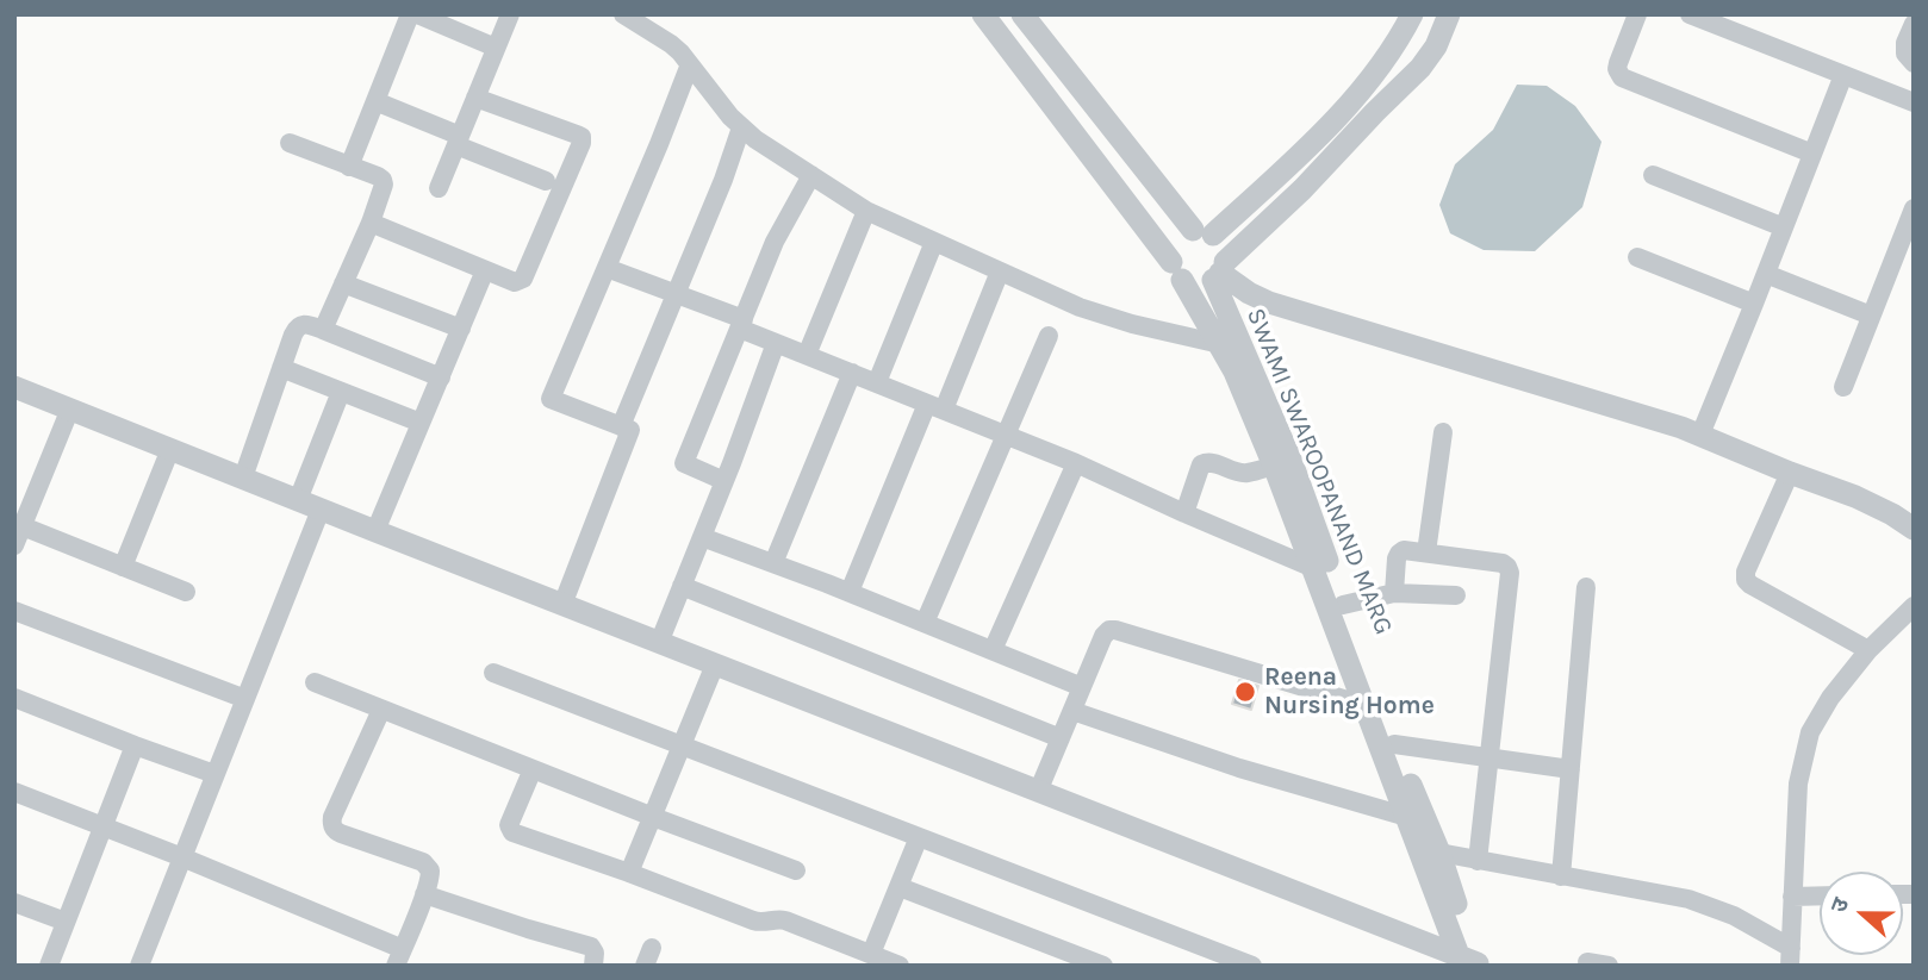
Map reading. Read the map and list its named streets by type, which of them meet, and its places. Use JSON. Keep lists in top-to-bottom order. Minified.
{"streets":{"street":["SWAMI SWAROOPANAND MARG"]},"places":["Reena Nursing Home"],"north":"left"}
